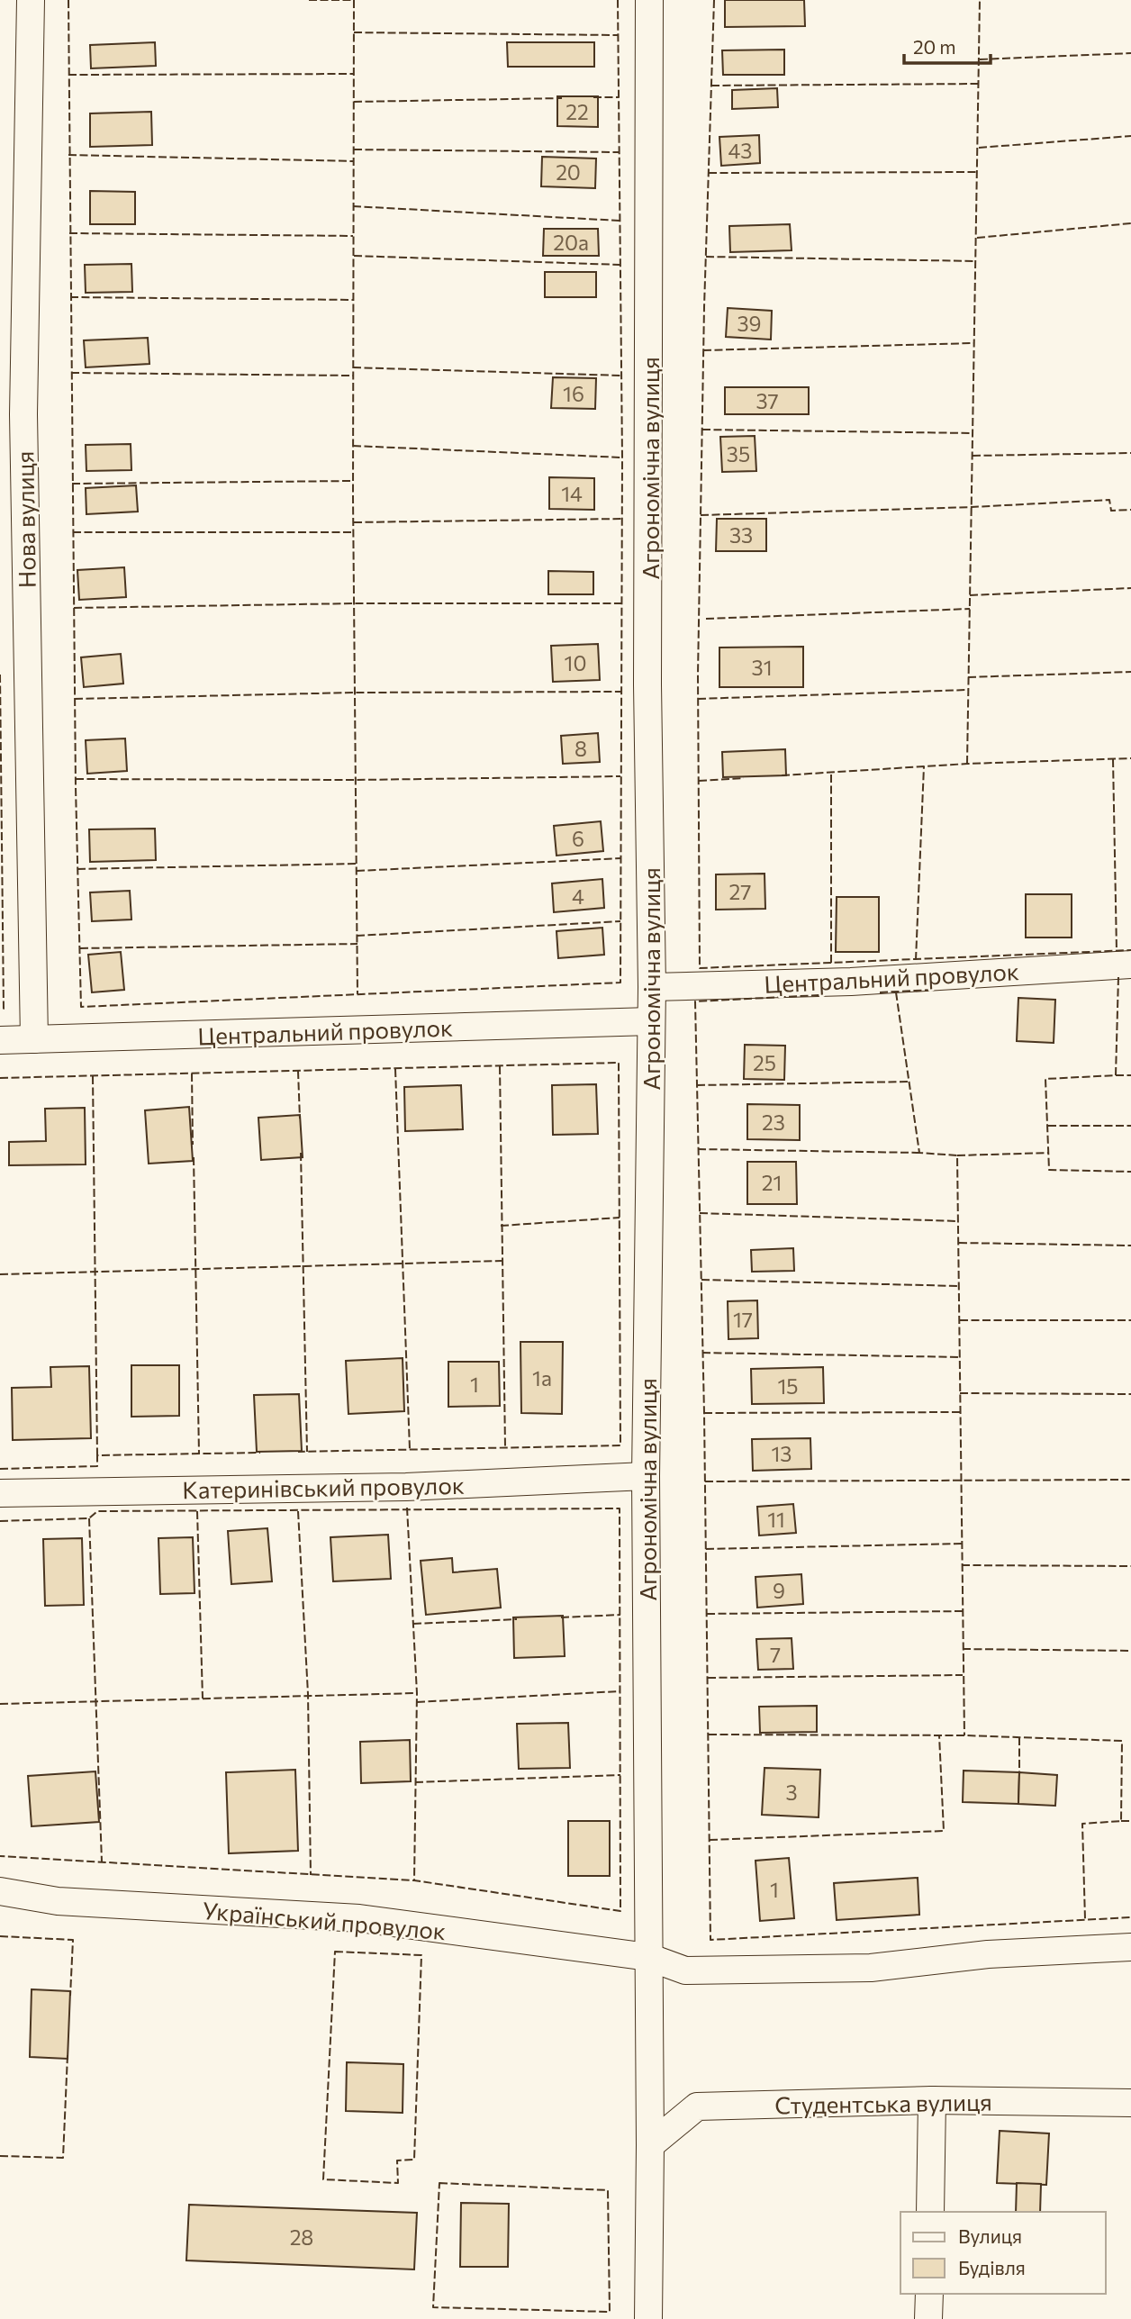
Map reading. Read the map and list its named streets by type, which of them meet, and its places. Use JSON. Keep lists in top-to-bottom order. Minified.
{"streets":{"street":["Агрономічна вулиця","Нова вулиця","Центральний провулок","Катеринівський провулок","Український провулок","Студентська вулиця"]},"crossings":[["Агрономічна вулиця","Центральний провулок"],["Агрономічна вулиця","Катеринівський провулок"],["Агрономічна вулиця","Український провулок"],["Агрономічна вулиця","Студентська вулиця"],["Нова вулиця","Центральний провулок"]],"house_numbers":["22","43","20","20а","39","16","37","35","14","33","10","31","8","6","27","4","25","23","21","17","1а","1","15","13","11","9","7","3","1","28"],"legend":["Вулиця","Будівля"],"scale_bar":"20 m"}
